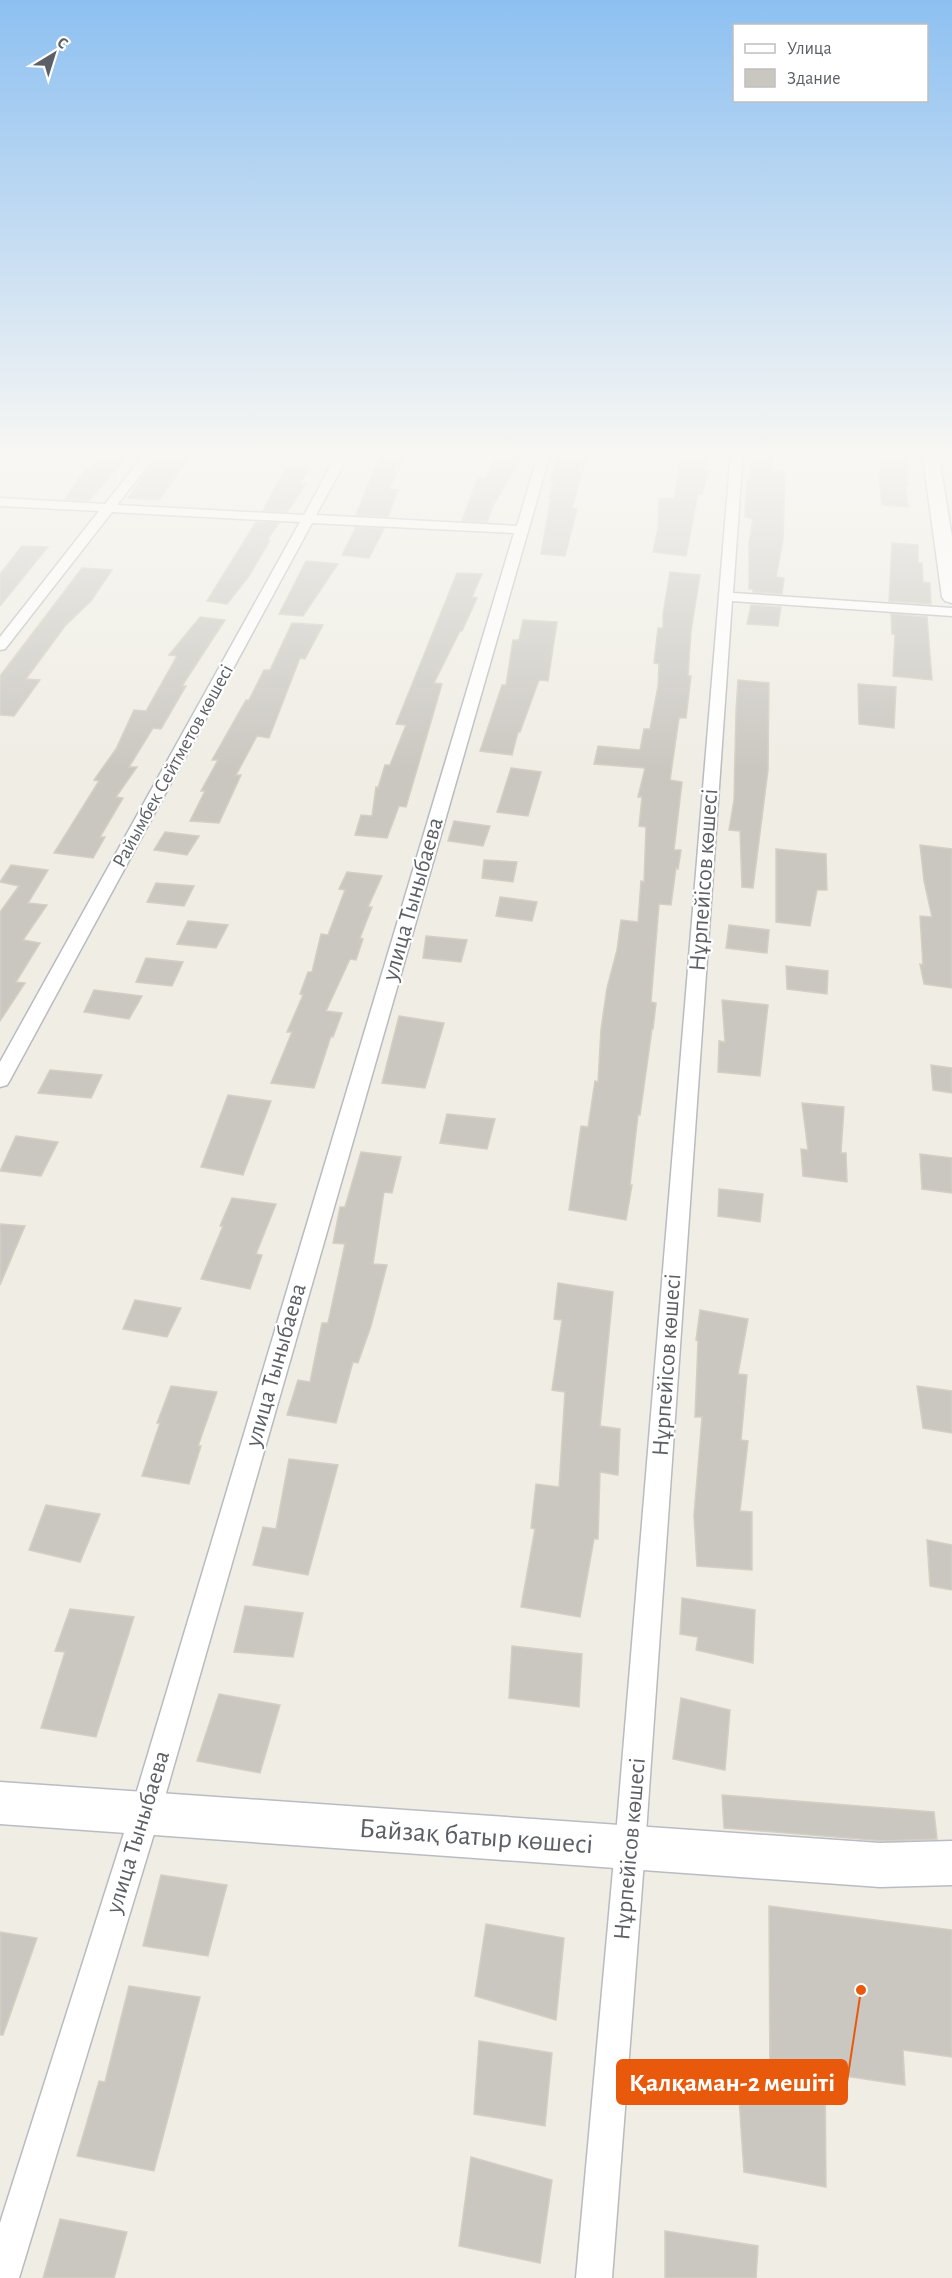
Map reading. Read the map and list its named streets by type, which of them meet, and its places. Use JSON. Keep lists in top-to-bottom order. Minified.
{"streets":{"street":["Райымбек Сейтметов көшесі","Нұрпейісов көшесі","улица Тыныбаева","Байзақ батыр көшесі"]},"crossings":[["Нұрпейісов көшесі","Байзақ батыр көшесі"],["улица Тыныбаева","Байзақ батыр көшесі"]],"places":["Қалқаман-2 мешіті"],"legend":["Улица","Здание"],"north":"top right"}
